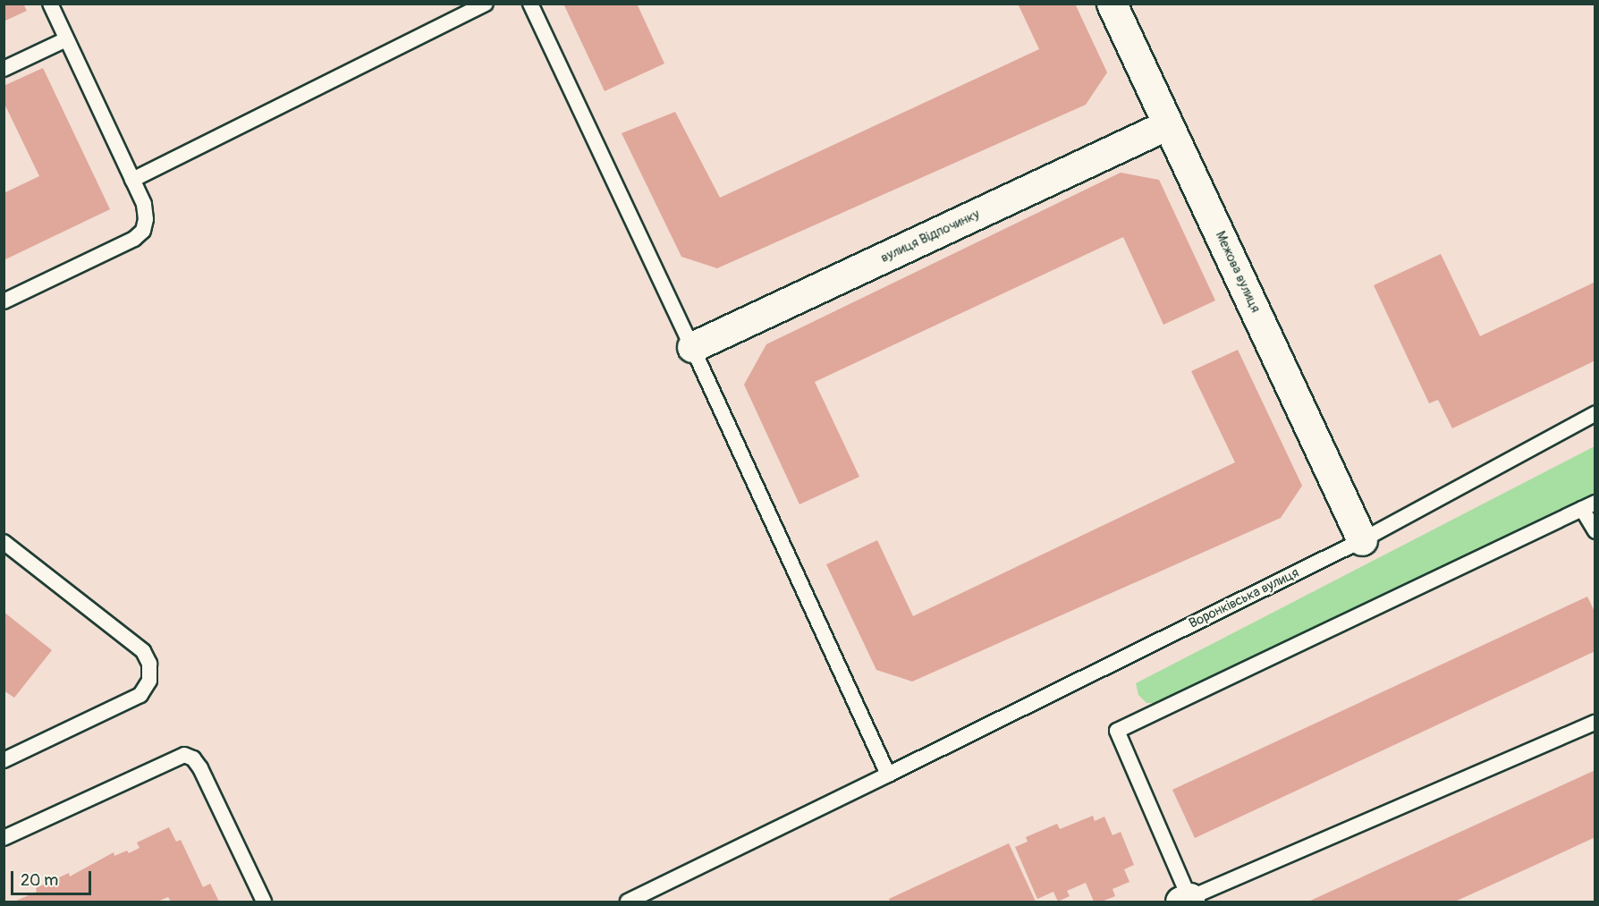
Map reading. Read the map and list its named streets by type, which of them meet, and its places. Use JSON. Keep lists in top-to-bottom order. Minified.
{"streets":{"street":["вулиця Відпочинку","Межова вулиця"],"lane":["Воронківська вулиця"]},"crossings":[["вулиця Відпочинку","Межова вулиця"],["Межова вулиця","Воронківська вулиця"]],"scale_bar":"20 m"}
